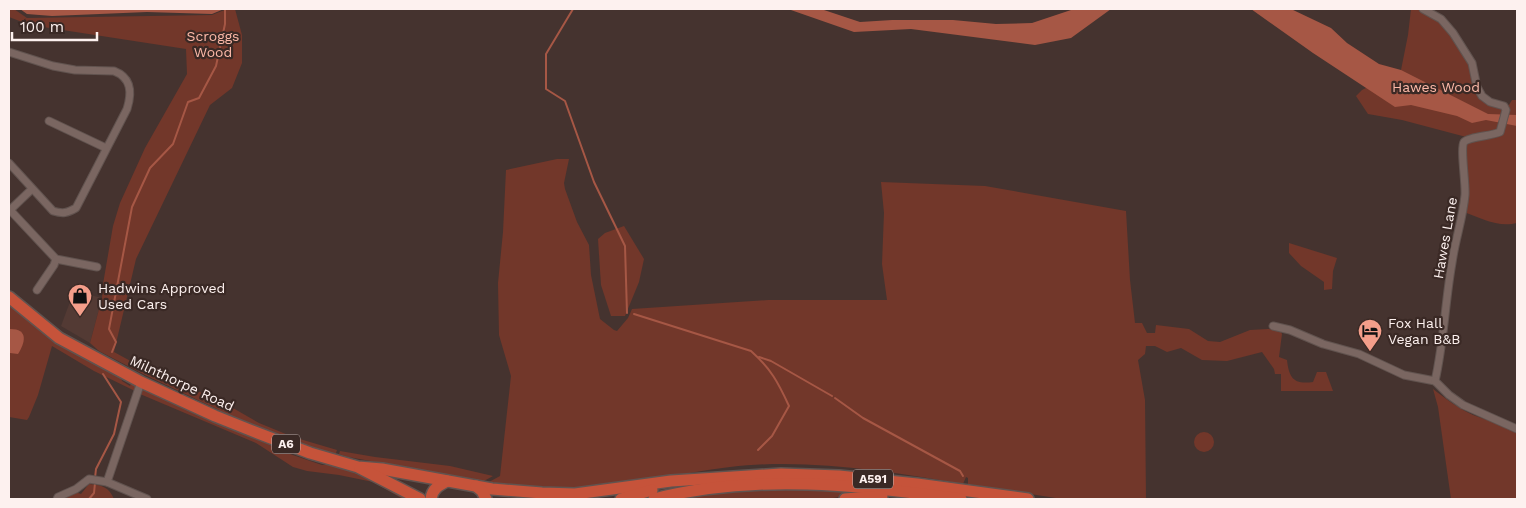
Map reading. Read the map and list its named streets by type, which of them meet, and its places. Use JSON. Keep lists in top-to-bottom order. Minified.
{"streets":{"highway":["Milnthorpe Road","A6","A591"],"street":["Hawes Lane"]},"crossings":[["Milnthorpe Road","A591"]],"parks":["Scroggs Wood","Hawes Wood"],"places":{"shop":["Hadwins Approved Used Cars"],"hotel":["Fox Hall Vegan B&B"]},"scale_bar":"100 m"}
